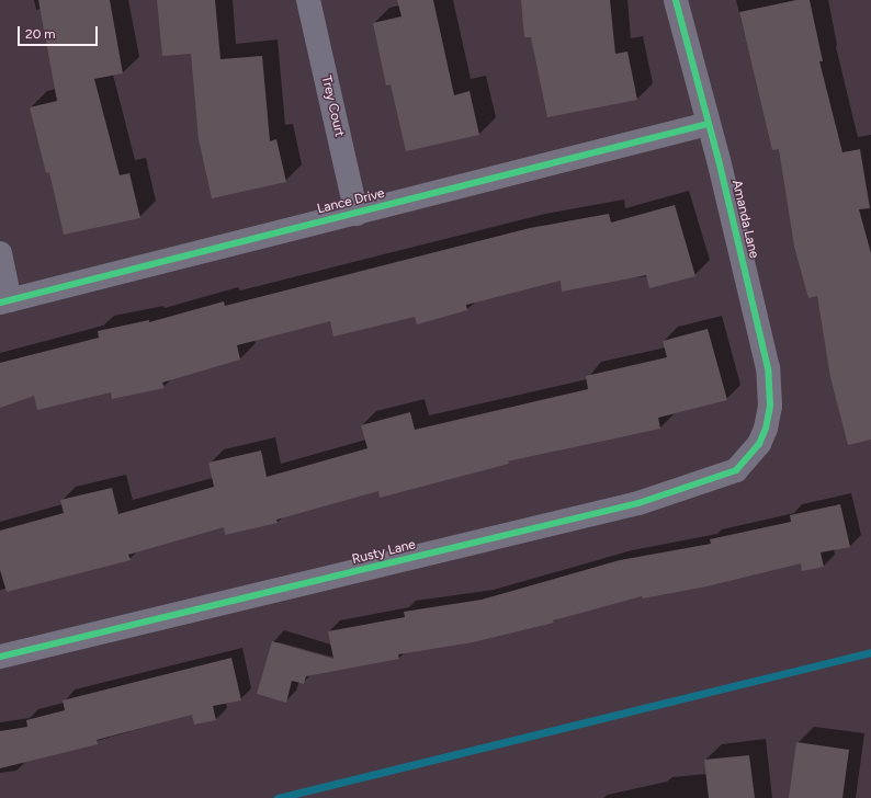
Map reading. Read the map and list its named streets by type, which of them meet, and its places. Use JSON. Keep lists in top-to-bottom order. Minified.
{"streets":{"street":["Trey Court","Lance Drive","Amanda Lane","Rusty Lane"]},"crossings":[["Trey Court","Lance Drive"],["Lance Drive","Amanda Lane"],["Amanda Lane","Rusty Lane"]],"scale_bar":"20 m"}
